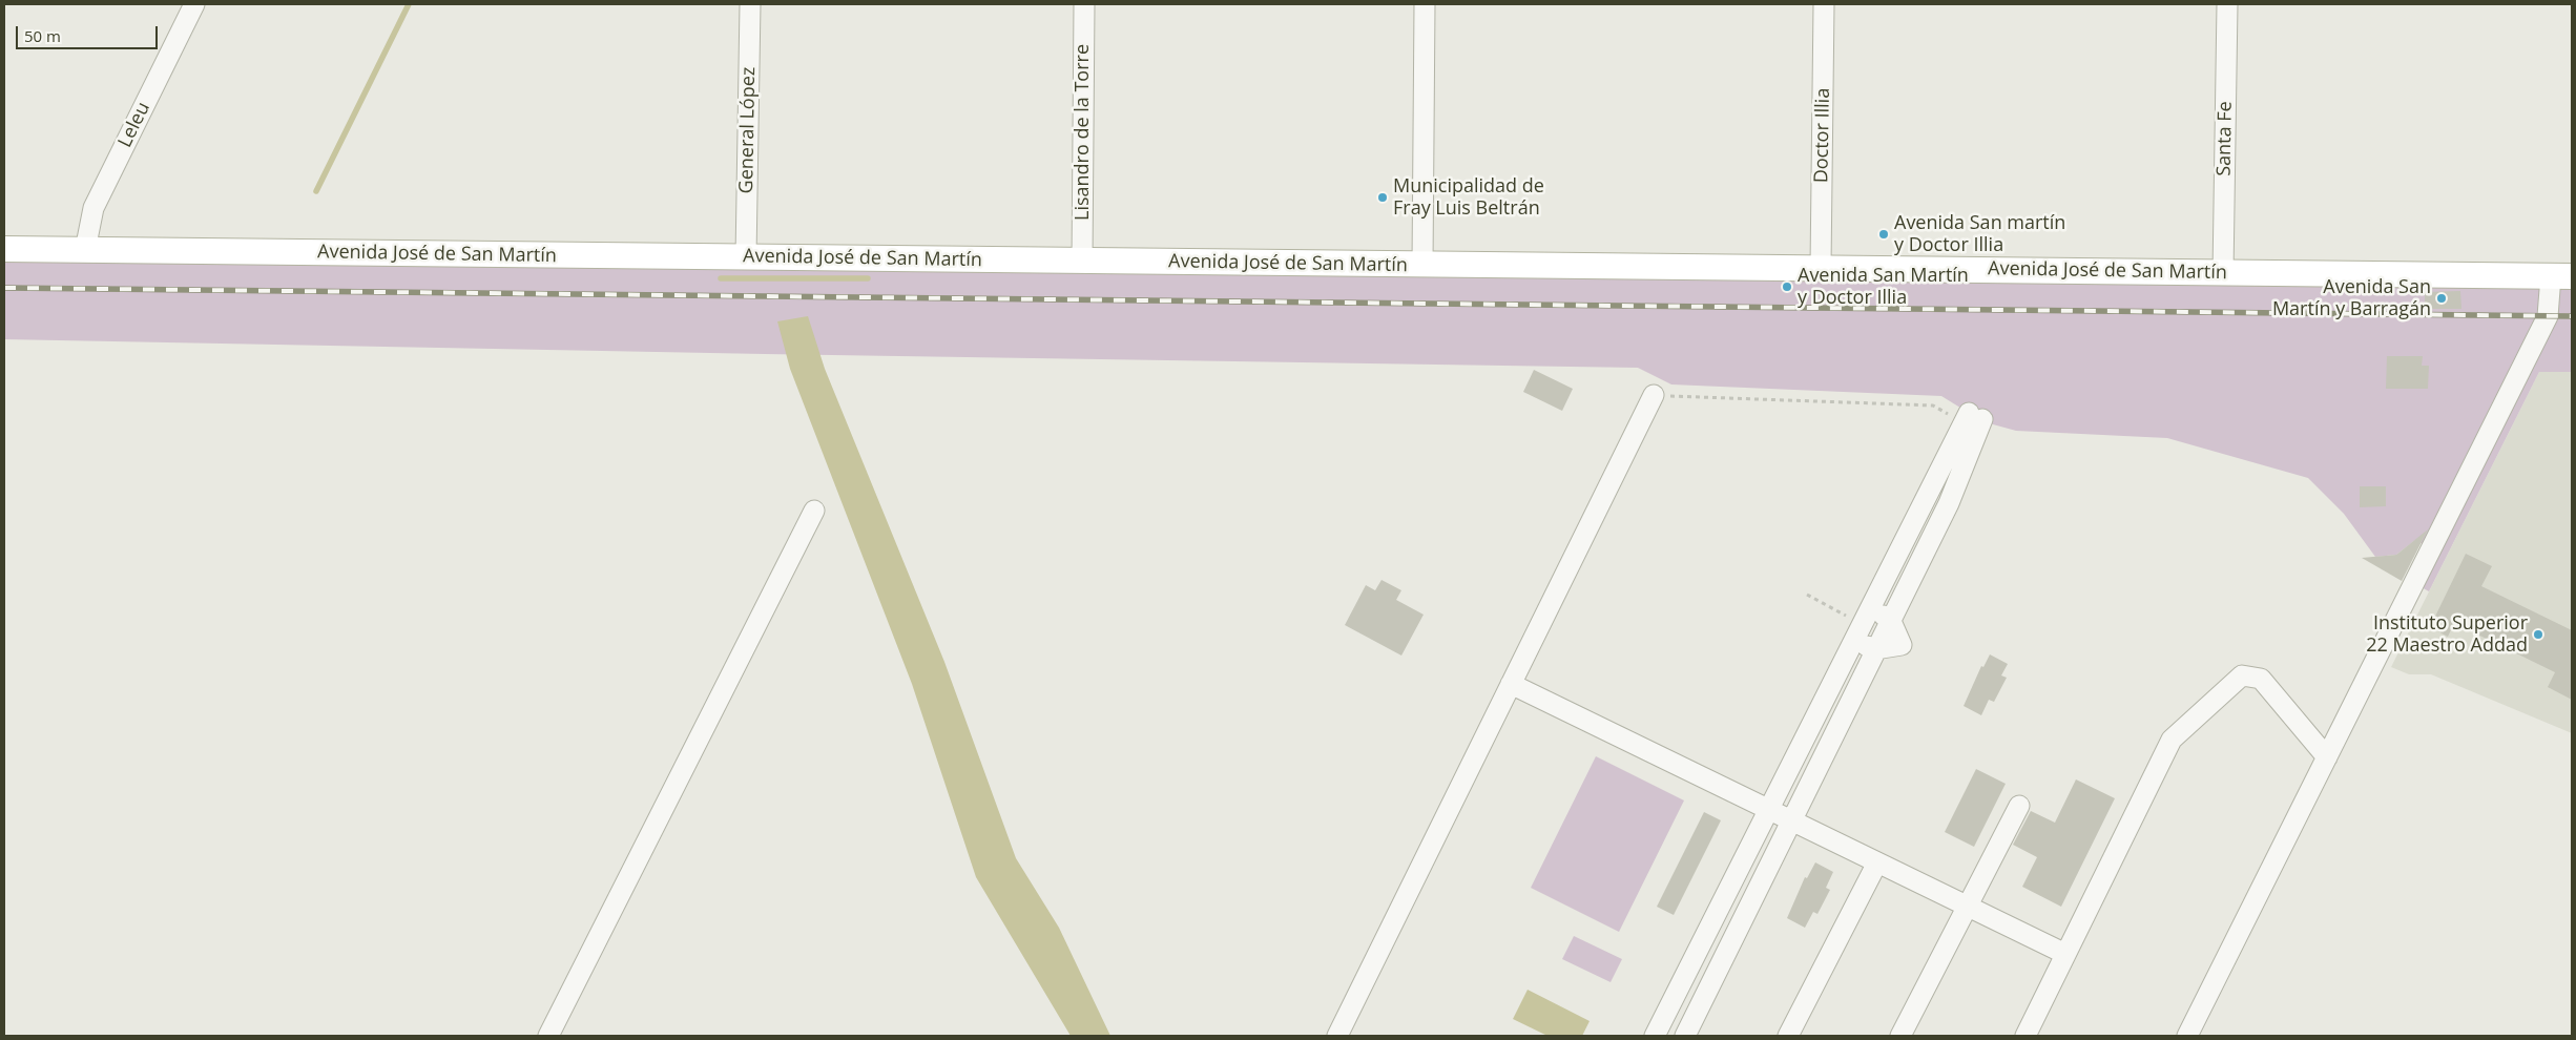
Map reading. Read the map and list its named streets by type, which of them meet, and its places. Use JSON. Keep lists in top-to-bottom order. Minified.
{"streets":{"main road":["Avenida José de San Martín"],"street":["Leleu","General López","Lisandro de la Torre","Doctor Illia","Santa Fe"]},"crossings":[["Leleu","Avenida José de San Martín"],["General López","Avenida José de San Martín"],["Lisandro de la Torre","Avenida José de San Martín"],["Doctor Illia","Avenida José de San Martín"],["Santa Fe","Avenida José de San Martín"]],"places":["Municipalidad de Fray Luis Beltrán","Avenida San martín y Doctor Illia","Avenida San Martín y Doctor Illia","Avenida San Martín y Barragán","Instituto Superior 22 Maestro Addad"],"scale_bar":"50 m"}
